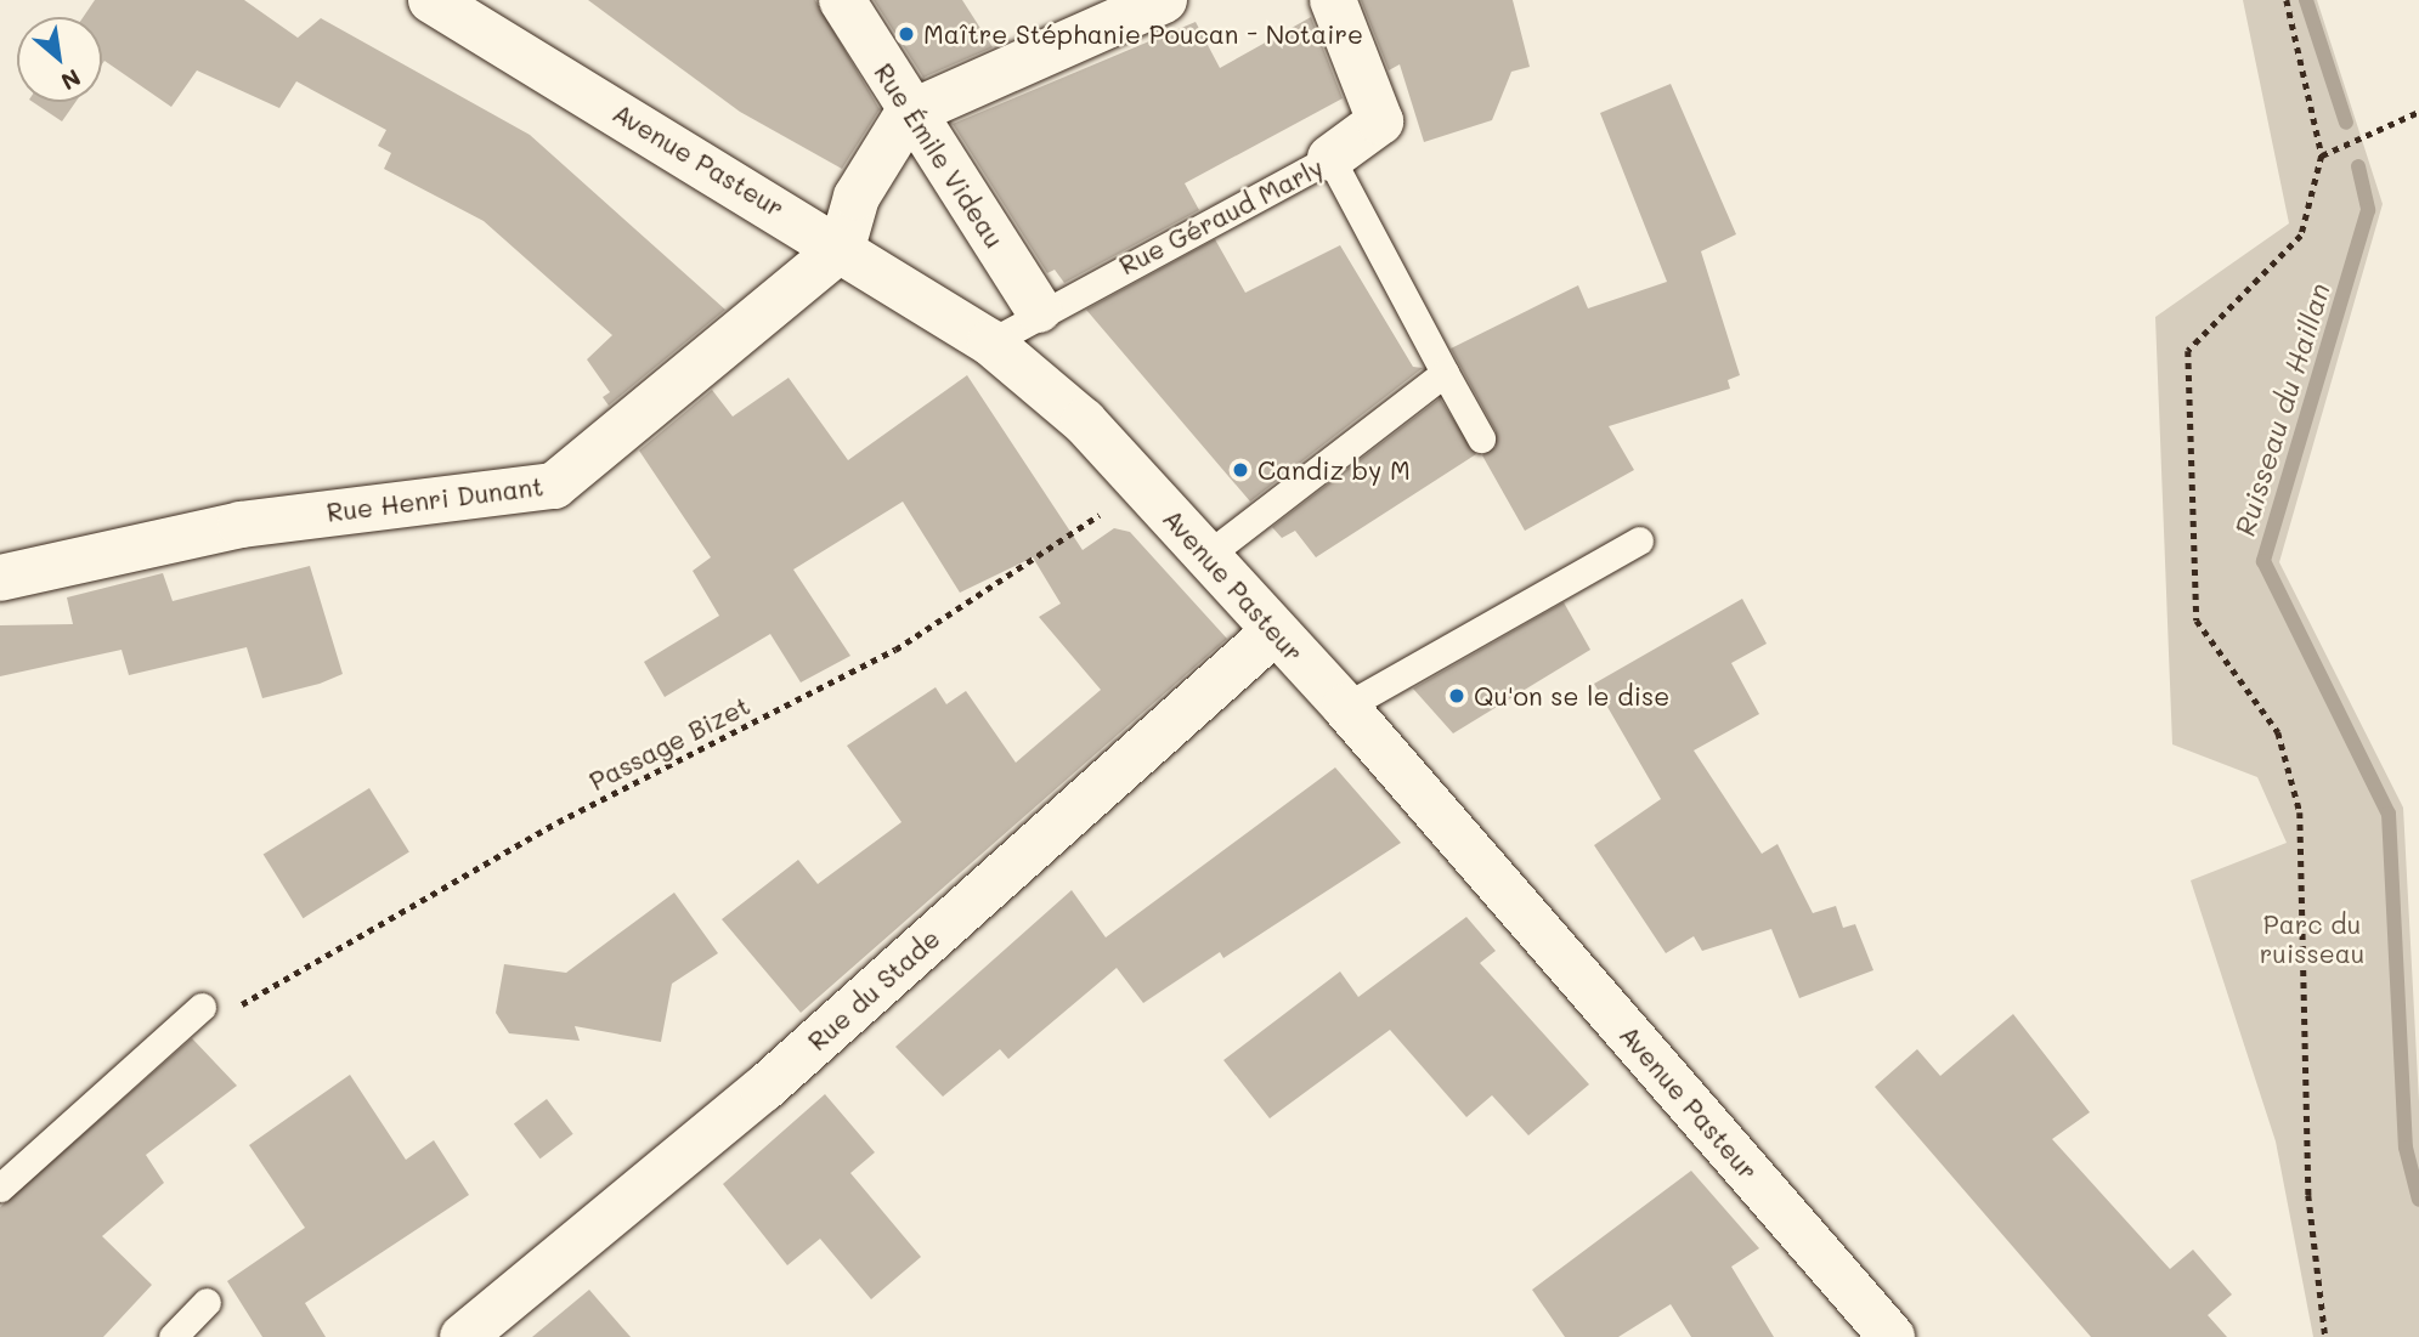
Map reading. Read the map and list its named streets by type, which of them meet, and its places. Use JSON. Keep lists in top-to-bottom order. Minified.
{"streets":{"street":["Rue Émile Videau","Avenue Pasteur","Rue Henri Dunant","Rue du Stade"],"lane":["Rue Géraud Marly"],"path":["Passage Bizet"]},"crossings":[["Rue Émile Videau","Rue Géraud Marly"],["Avenue Pasteur","Rue Géraud Marly"],["Avenue Pasteur","Rue Henri Dunant"],["Avenue Pasteur","Passage Bizet"],["Avenue Pasteur","Rue du Stade"]],"water":["Ruisseau du Haillan"],"parks":["Parc du ruisseau"],"places":["Maître Stéphanie Poucan - Notaire","Candiz by M","Qu'on se le dise"],"north":"bottom right"}
